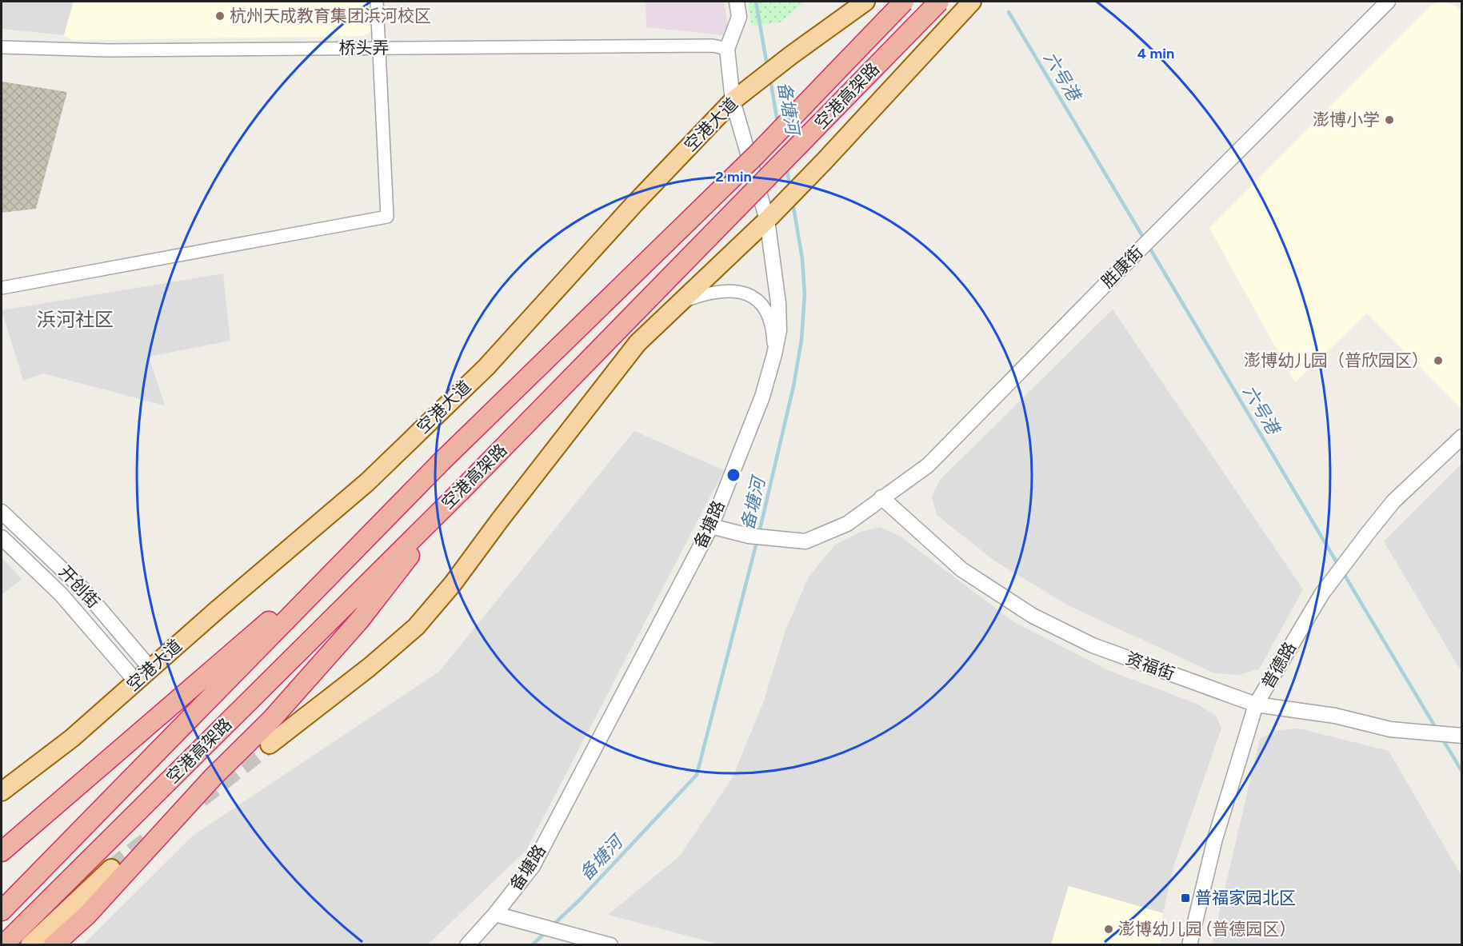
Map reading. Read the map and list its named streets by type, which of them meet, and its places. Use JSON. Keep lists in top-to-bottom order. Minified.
{"streets":{"highway":["空港高架路"],"main road":["空港大道"],"street":["桥头弄","胜康街","备塘路","开创街","普德路","资福街"]},"crossings":[["桥头弄","备塘路"],["空港大道","备塘路"],["空港大道","开创街"],["胜康街","备塘路"],["胜康街","资福街"],["普德路","资福街"]],"districts":["浜河社区"],"water":["六号港","备塘河"],"places":{"other":["杭州天成教育集团浜河校区","澎博小学","澎博幼儿园（普欣园区）","澎博幼儿园 (普德园区)"],"transit":["普福家园北区"]},"rings":["4 min","2 min"]}
